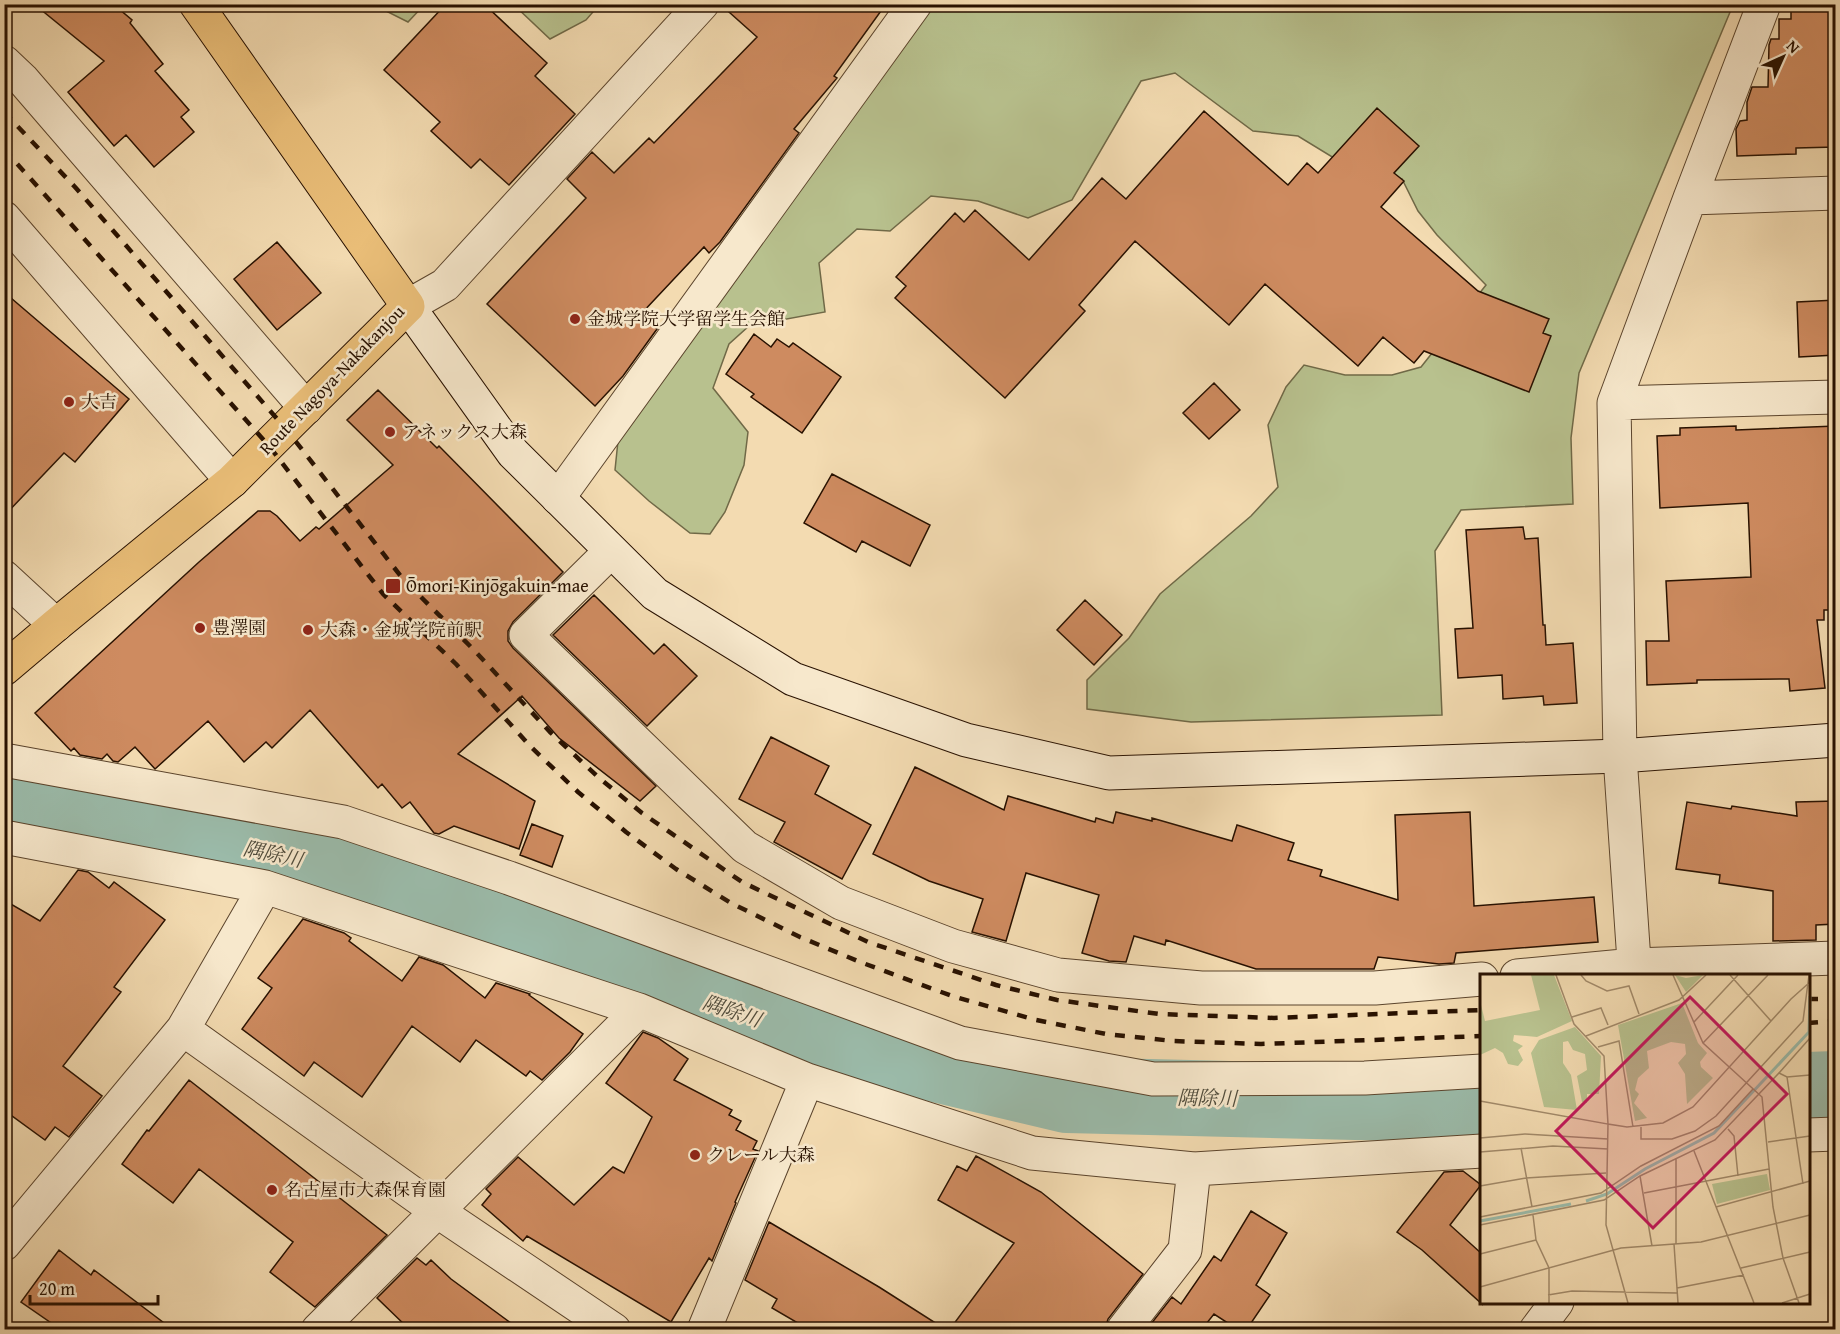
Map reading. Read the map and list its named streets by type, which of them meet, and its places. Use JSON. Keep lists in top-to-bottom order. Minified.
{"streets":{"main road":["Route Nagoya-Nakakanjou"]},"water":["隅除川"],"places":{"other":["金城学院大学留学生会館","大吉","アネックス大森","豊澤園","大森・金城学院前駅","クレール大森","名古屋市大森保育園"],"transit":["Ōmori-Kinjōgakuin-mae"]},"scale_bar":"20 m","north":"top right"}
